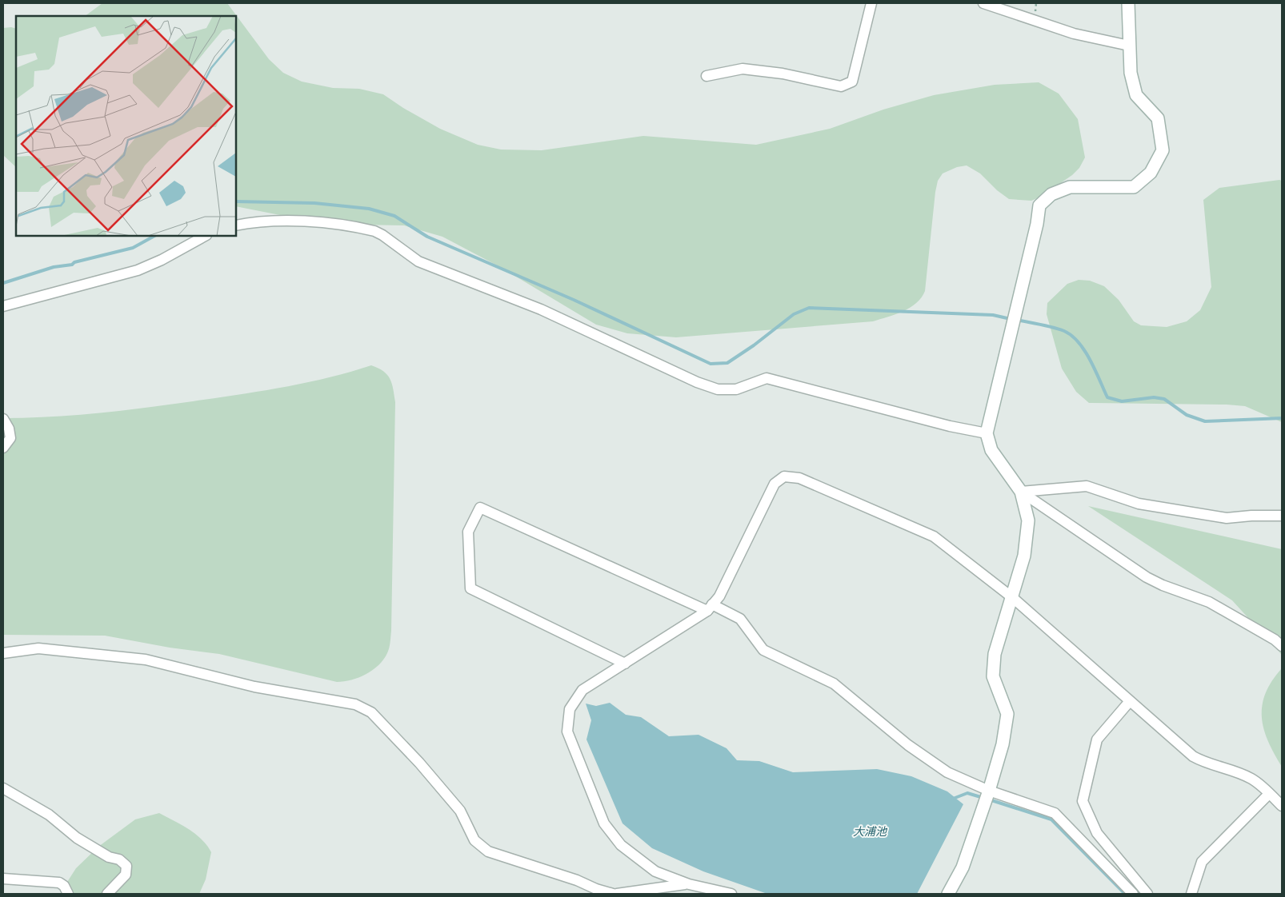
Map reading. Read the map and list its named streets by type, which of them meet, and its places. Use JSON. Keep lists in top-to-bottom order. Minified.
{"water":["大浦池"]}
